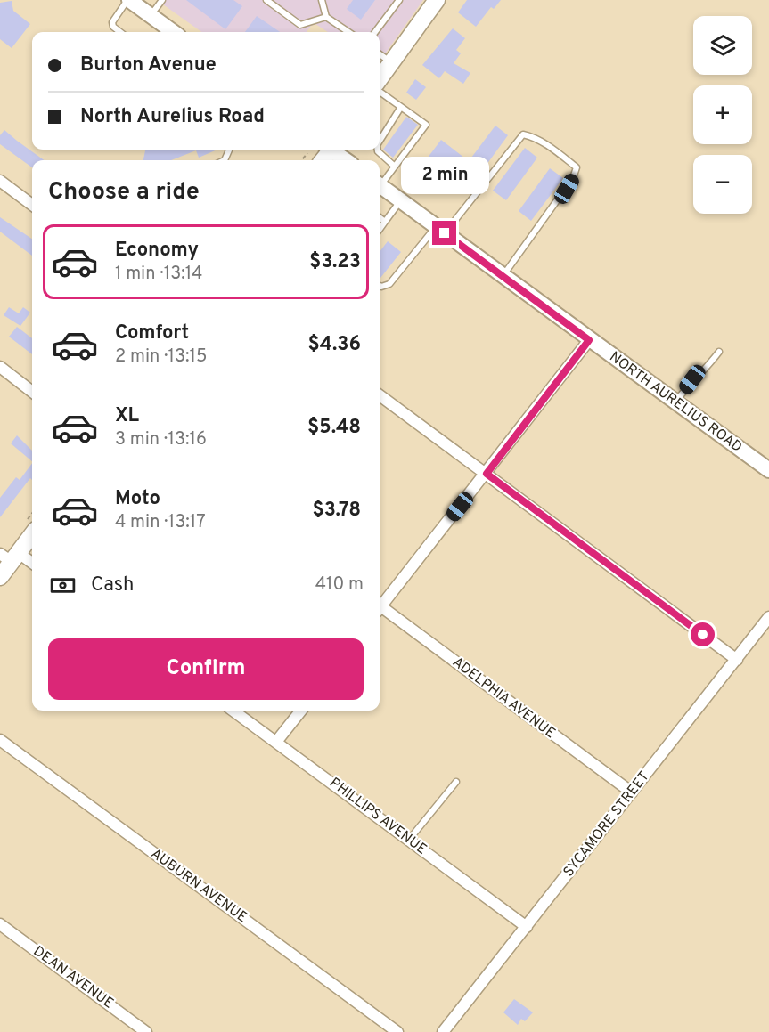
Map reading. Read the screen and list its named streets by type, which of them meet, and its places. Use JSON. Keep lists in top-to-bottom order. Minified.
{"streets":{"street":["NORTH AURELIUS ROAD","ADELPHIA AVENUE","PHILLIPS AVENUE","SYCAMORE STREET","AUBURN AVENUE","DEAN AVENUE"]},"crossings":[["ADELPHIA AVENUE","SYCAMORE STREET"],["PHILLIPS AVENUE","SYCAMORE STREET"]],"page":{"map_buttons":["+","−"],"banner":["Burton Avenue","North Aurelius Road"],"bubble":"2 min","heading":"Choose a ride","list":[{"name":"Economy","note":"1 min · 13:14","value":"$3.23"},{"name":"Comfort","note":"2 min · 13:15","value":"$4.36"},{"name":"XL","note":"3 min · 13:16","value":"$5.48"},{"name":"Moto","note":"4 min · 13:17","value":"$3.78"}],"pay":["Cash","410 m"],"buttons":"Confirm"}}
